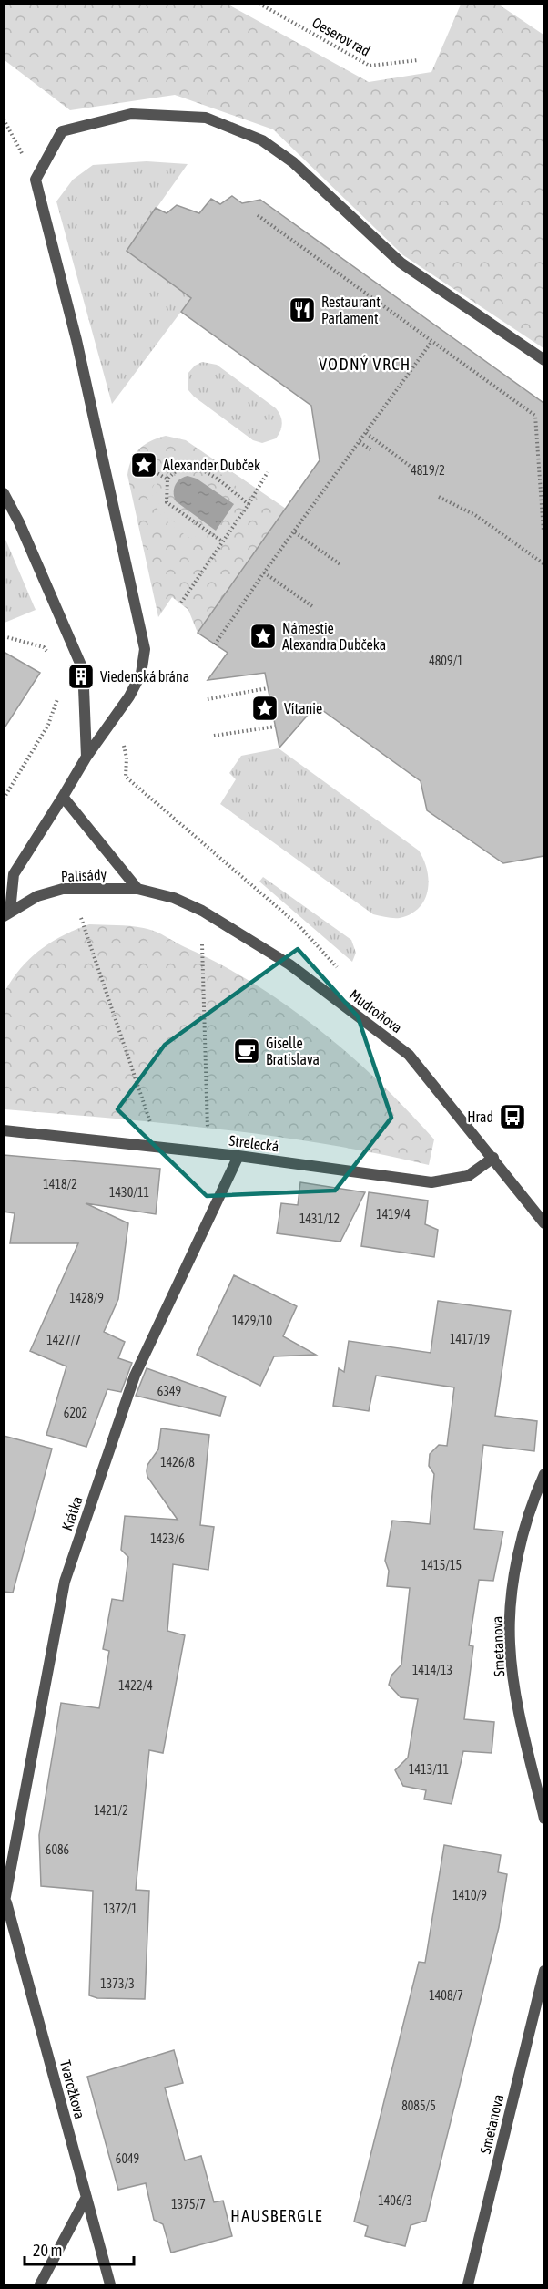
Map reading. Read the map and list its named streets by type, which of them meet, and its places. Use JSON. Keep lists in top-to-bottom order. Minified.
{"streets":{"street":["Palisády","Mudroňova","Strelecká","Krátka","Smetanova","Tvarožkova"],"path":["Oeserov rad"]},"crossings":[["Palisády","Mudroňova"],["Mudroňova","Strelecká"],["Strelecká","Krátka"],["Krátka","Tvarožkova"]],"districts":["VODNÝ VRCH","HAUSBERGLE"],"places":{"restaurant":["Restaurant Parlament"],"place":["Alexander Dubček","Námestie Alexandra Dubčeka","Vítanie"],"building":["Viedenská brána"],"cafe":["Giselle Bratislava"],"bus stop":["Hrad"]},"house_numbers":["4819/2","4809/1","1418/2","1430/11","1419/4","1431/12","1428/9","1429/10","1417/19","1427/7","6349","6202","1426/8","1423/6","1415/15","1414/13","1422/4","1413/11","1421/2","6086","1410/9","1372/1","1373/3","1408/7","8085/5","6049","1406/3","1375/7"],"scale_bar":"20 m"}
